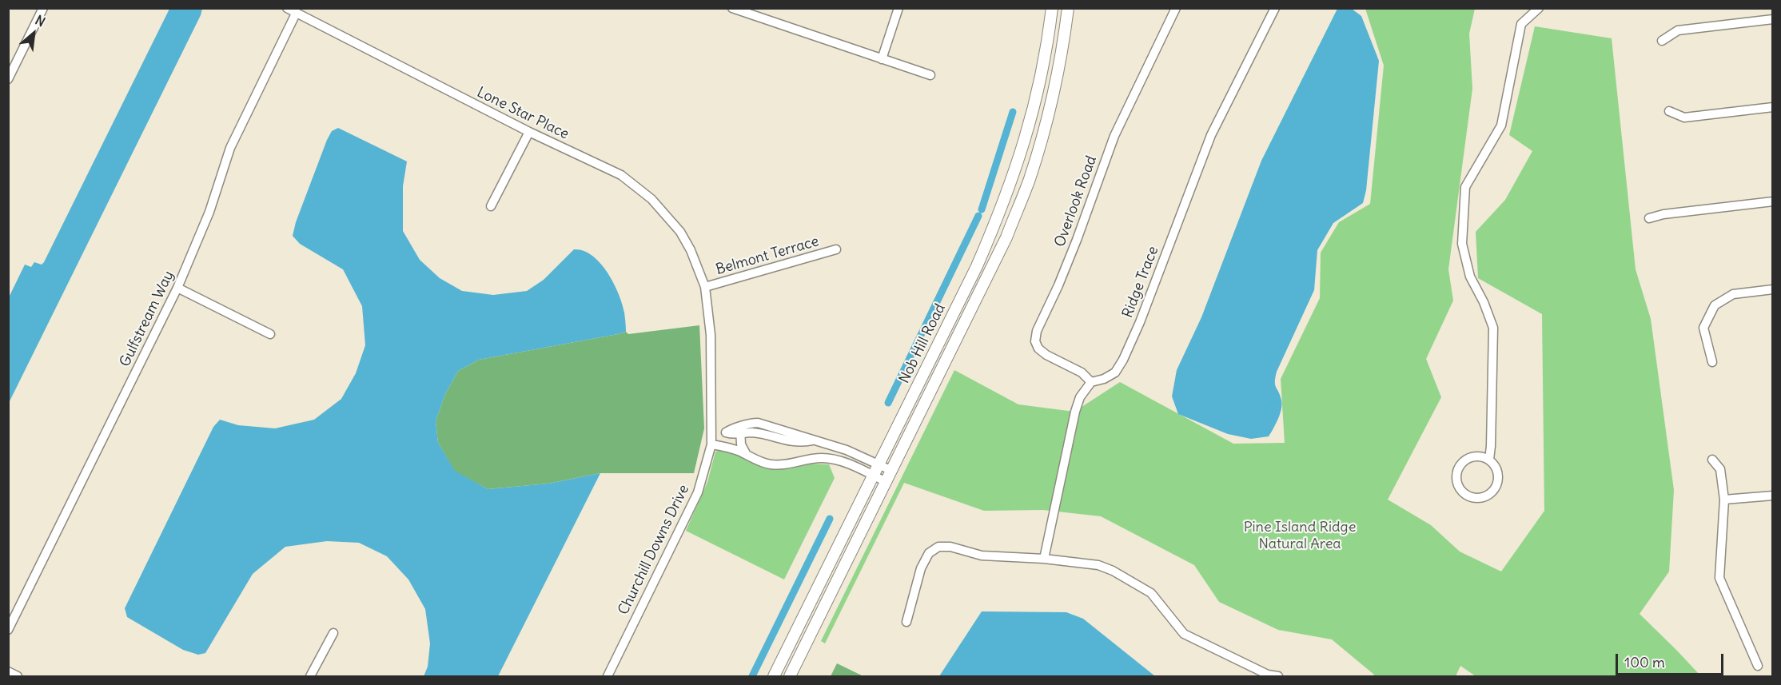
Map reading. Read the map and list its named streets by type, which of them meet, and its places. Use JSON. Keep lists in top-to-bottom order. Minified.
{"streets":{"main road":["Nob Hill Road"],"street":["Lone Star Place","Overlook Road","Belmont Terrace","Ridge Trace","Gulfstream Way","Churchill Downs Drive"]},"crossings":[["Lone Star Place","Belmont Terrace"],["Lone Star Place","Gulfstream Way"],["Lone Star Place","Churchill Downs Drive"],["Overlook Road","Ridge Trace"],["Belmont Terrace","Churchill Downs Drive"]],"parks":["Pine Island Ridge Natural Area"],"scale_bar":"100 m","north":"top right"}
